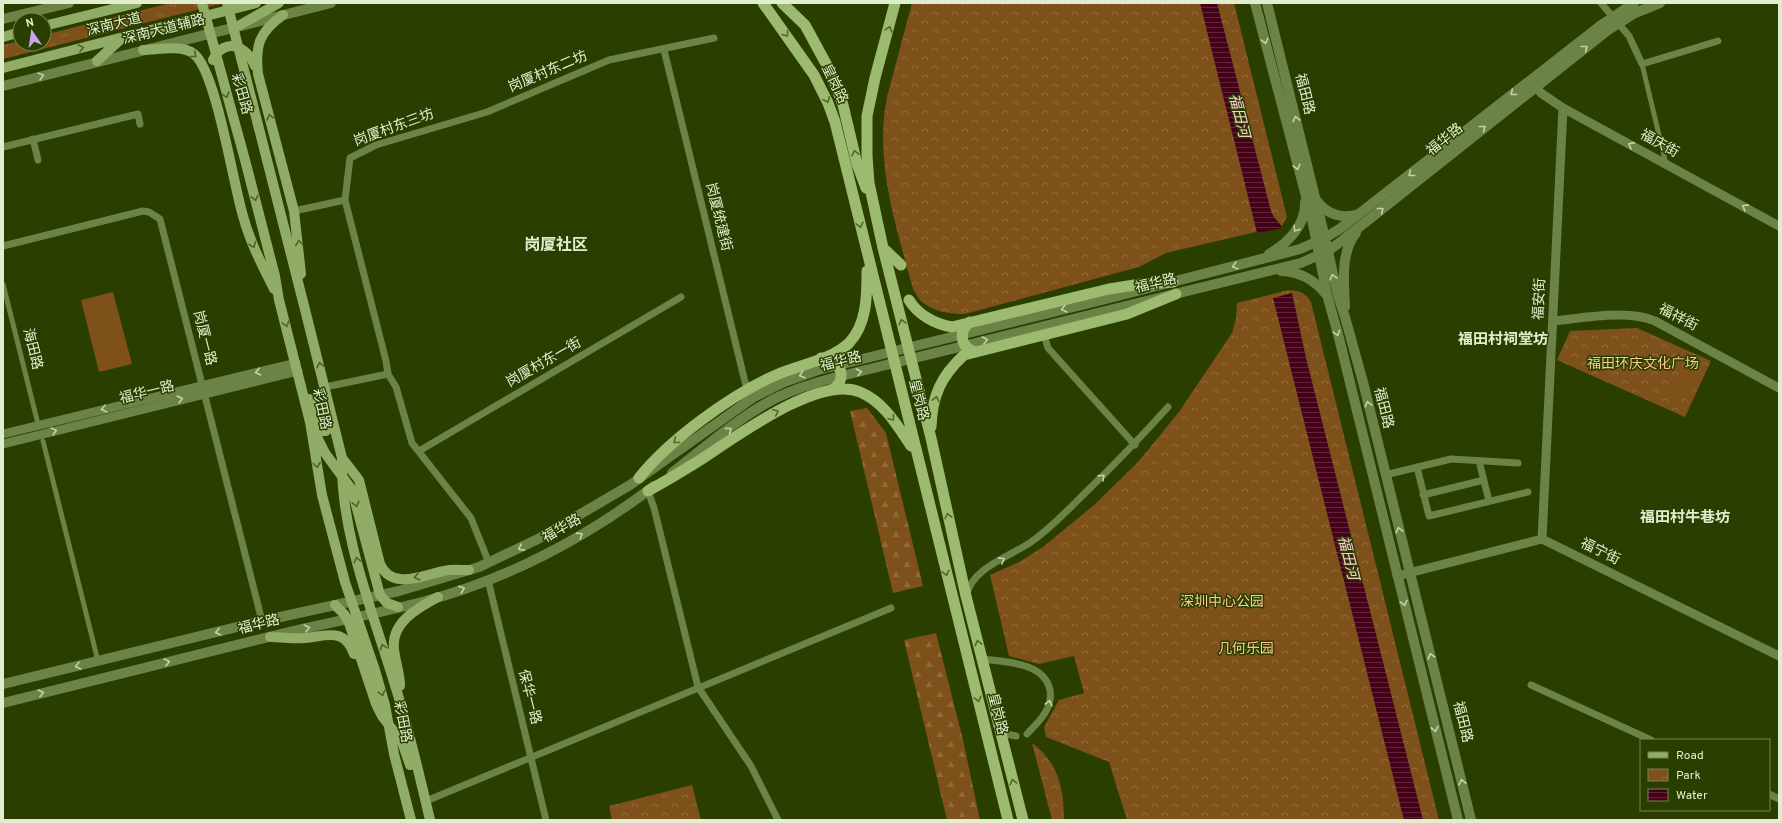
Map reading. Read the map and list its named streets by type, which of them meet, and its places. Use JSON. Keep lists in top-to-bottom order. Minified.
{"streets":{"highway":["皇岗路"],"main road":["深南大道","深南大道辅路","彩田路","福田路","福华路"],"street":["岗厦村东二坊","岗厦村东三坊","福庆街","岗厦统建街","福安街","福祥街","岗厦一路","海田路","岗厦村东一街","福华一路","福宁街","保华一路"]},"crossings":[["岗厦村东二坊","岗厦村东三坊"],["岗厦村东二坊","岗厦统建街"],["彩田路","福华路"],["彩田路","福华一路"],["福田路","福华路"],["福华路","福庆街"],["福华路","岗厦一路"],["福华路","保华一路"],["福庆街","福安街"],["福安街","福祥街"],["福安街","福宁街"],["岗厦一路","福华一路"]],"one_way":["福庆街"],"districts":["岗厦社区","福田村祠堂坊","福田村牛巷坊"],"water":["福田河"],"parks":["福田环庆文化广场","深圳中心公园","几何乐园"],"legend":["Road","Park","Water"],"north":"top"}
